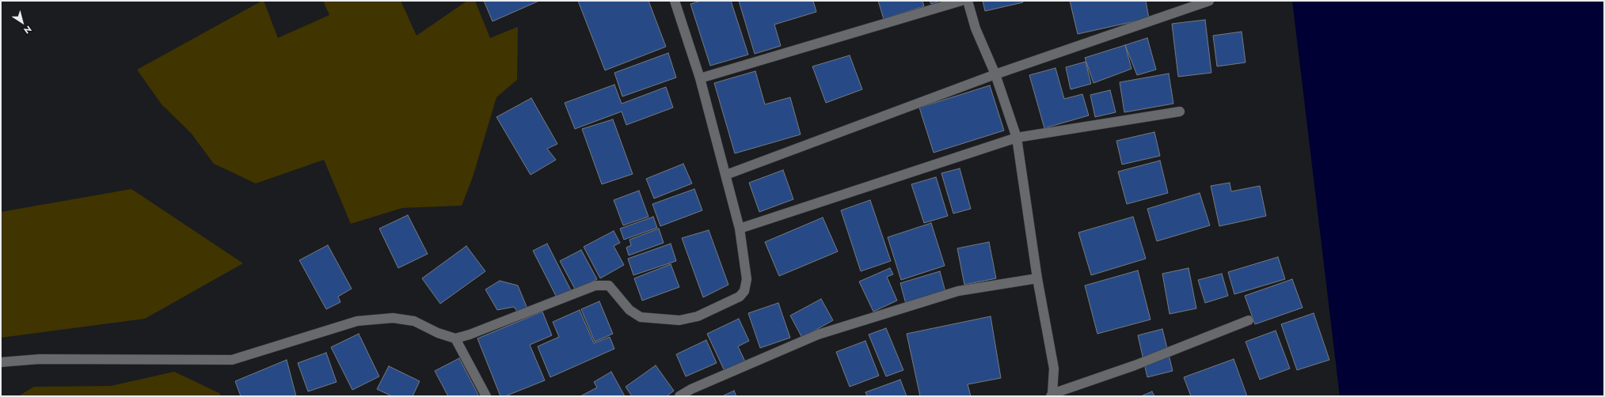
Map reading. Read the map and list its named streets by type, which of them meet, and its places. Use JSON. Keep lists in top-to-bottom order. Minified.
{"north":"bottom right"}
